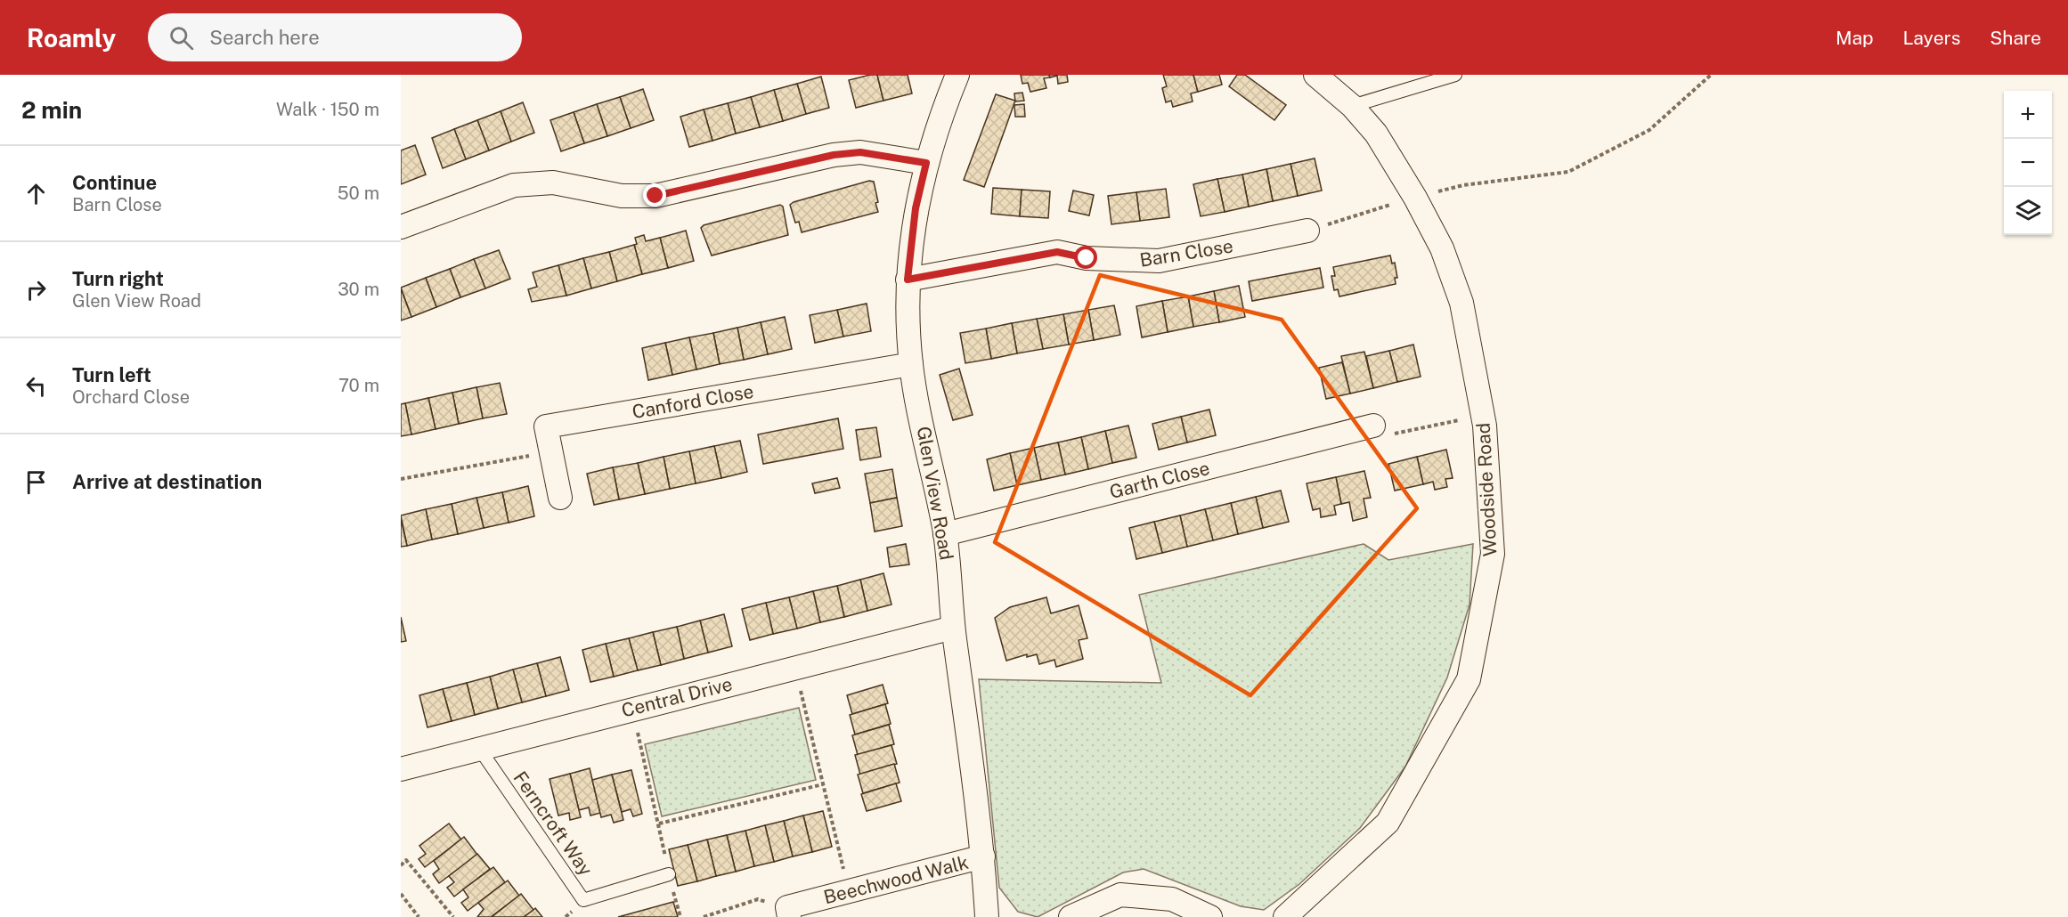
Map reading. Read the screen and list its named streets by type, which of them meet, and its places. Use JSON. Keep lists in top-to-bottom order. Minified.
{"streets":{"street":["Barn Close","Canford Close","Garth Close","Woodside Road","Glen View Road","Central Drive","Beechwood Walk"],"lane":["Ferncroft Way"]},"crossings":[["Barn Close","Glen View Road"],["Canford Close","Glen View Road"],["Garth Close","Glen View Road"],["Glen View Road","Central Drive"],["Glen View Road","Beechwood Walk"],["Central Drive","Ferncroft Way"]],"page":{"header":"Roamly","search":"Search here","nav":["Map","Layers","Share"],"heading":["2 min","Walk · 150 m"],"map_buttons":["+","−"],"list":[["Continue","Barn Close","50 m"],["Turn right","Glen View Road","30 m"],["Turn left","Orchard Close","70 m"],"Arrive at destination"]}}
